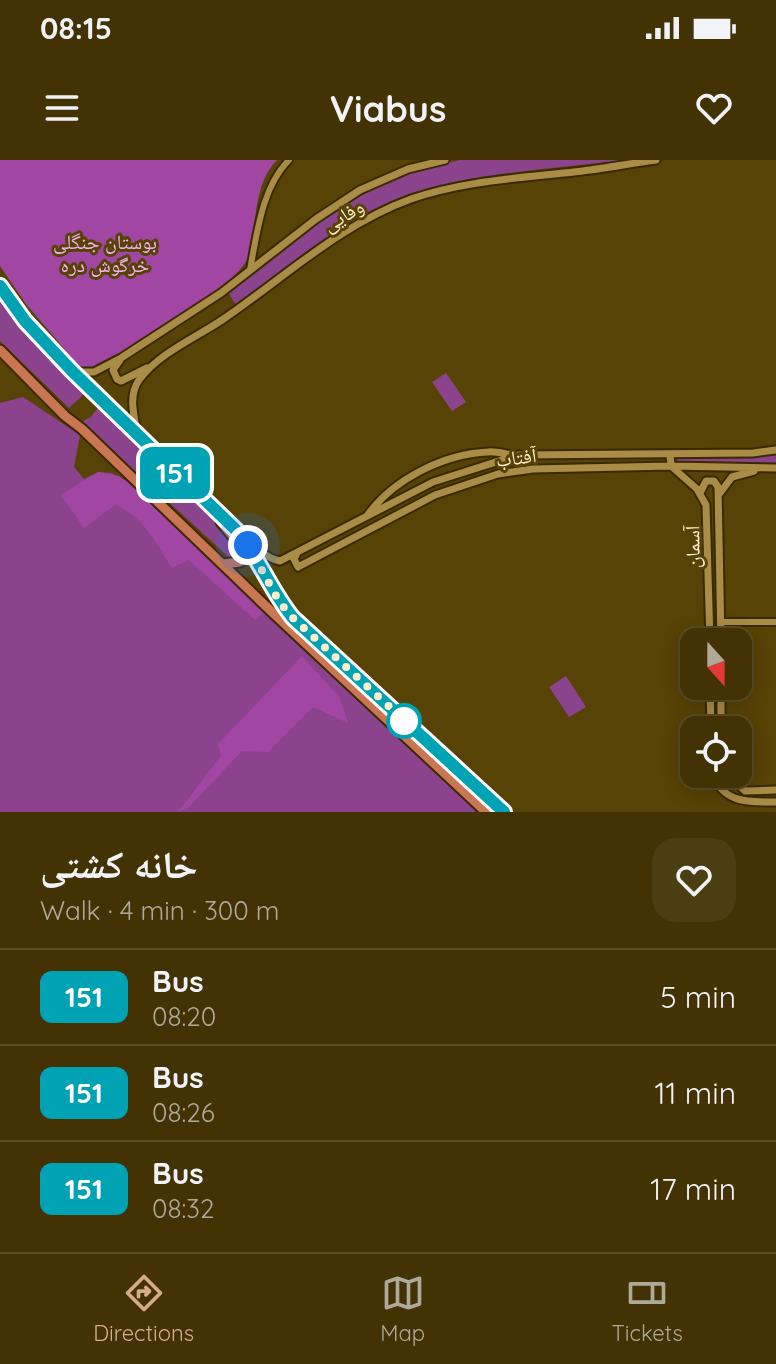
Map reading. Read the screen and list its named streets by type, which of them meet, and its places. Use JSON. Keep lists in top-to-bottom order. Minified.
{"streets":{"street":["وفایی","آفتاب","آسمان"]},"parks":["بوستان جنگلی خرگوش دره"],"lines":["bus line 151"],"north":"bottom","page":{"status":"08:15","header":"Viabus","on_map":"151","heading":["خانه کشتی","Walk · 4 min · 300 m"],"list":[{"mark":"151","name":"Bus","note":"08:20","value":"5 min"},{"mark":"151","name":"Bus","note":"08:26","value":"11 min"},{"mark":"151","name":"Bus","note":"08:32","value":"17 min"}],"tabs":["Directions","Map","Tickets"]}}
